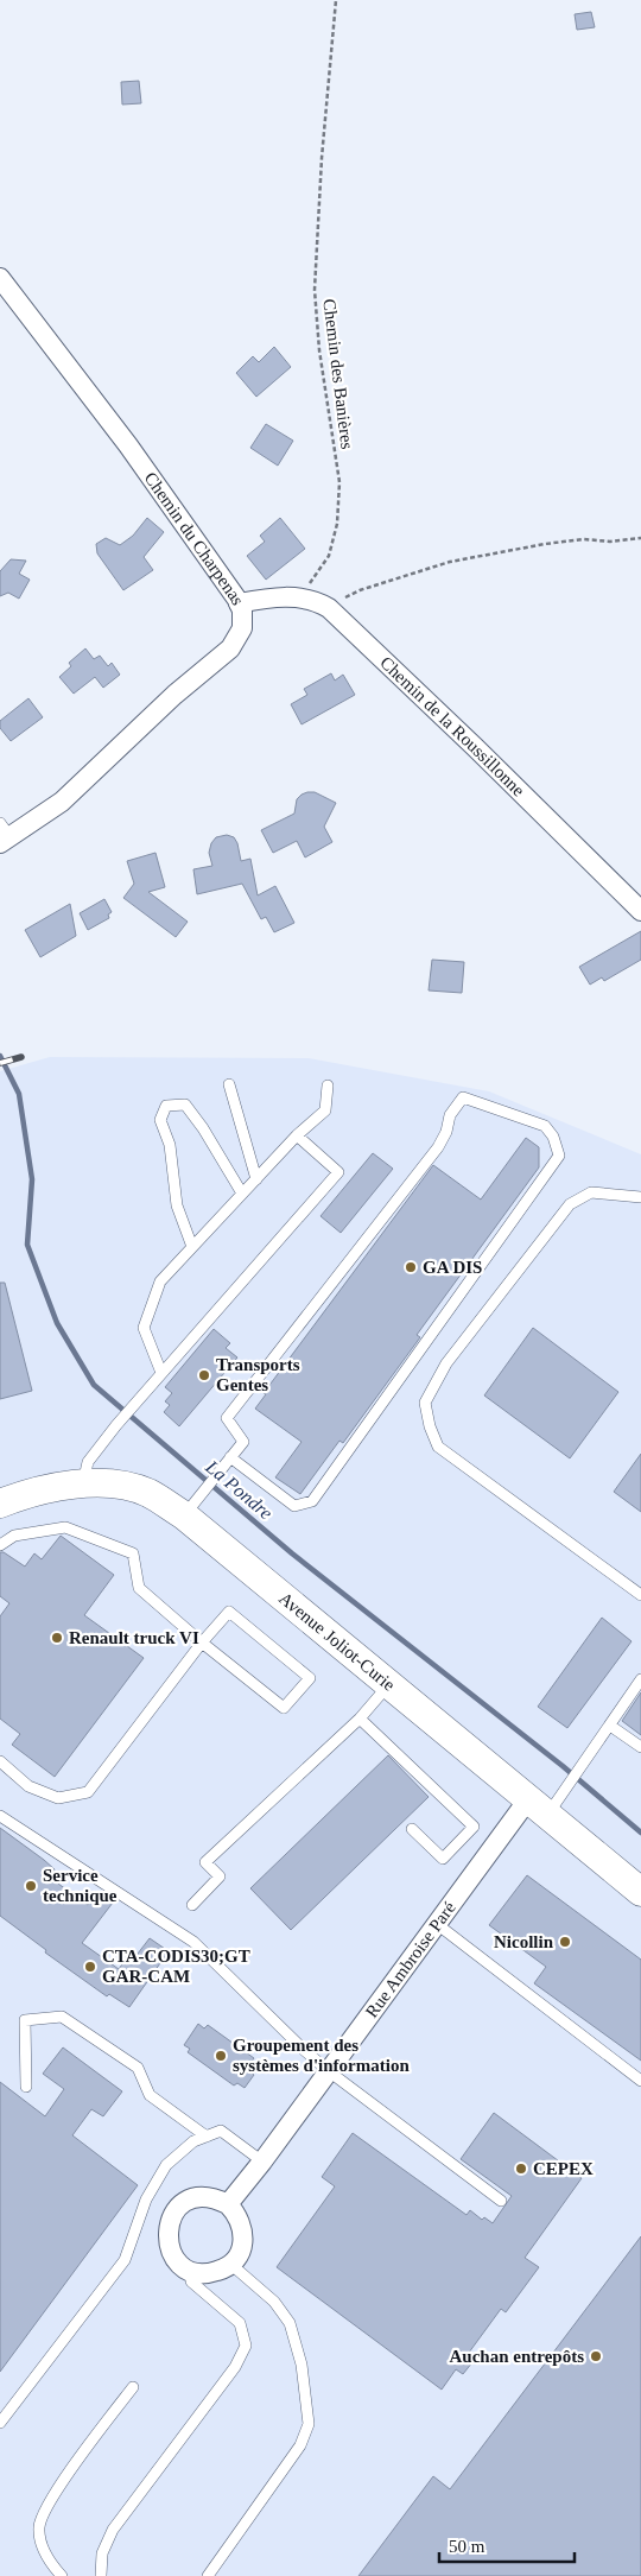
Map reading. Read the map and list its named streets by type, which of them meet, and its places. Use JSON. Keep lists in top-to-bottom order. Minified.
{"streets":{"street":["Chemin du Charpenas","Chemin de la Roussillonne","Avenue Joliot-Curie","Rue Ambroise Paré"],"path":["Chemin des Banières"]},"crossings":[["Chemin des Banières","Chemin de la Roussillonne"],["Chemin du Charpenas","Chemin de la Roussillonne"],["Avenue Joliot-Curie","Rue Ambroise Paré"]],"water":["La Pondre"],"places":["GA DIS","Transports Gentes","Renault truck VI","Service technique","Nicollin","CTA-CODIS30;GT GAR-CAM","Groupement des systèmes d'information","CEPEX","Auchan entrepôts"],"scale_bar":"50 m"}
